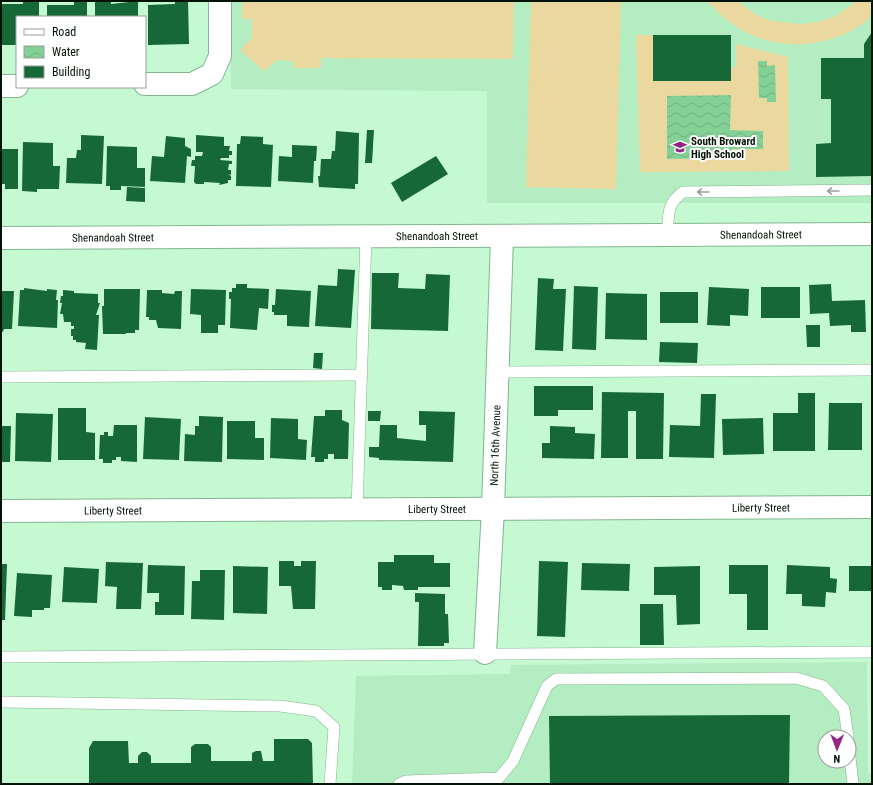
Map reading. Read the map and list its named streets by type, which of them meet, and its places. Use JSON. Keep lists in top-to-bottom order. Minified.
{"streets":{"street":["Shenandoah Street","North 16th Avenue","Liberty Street"]},"crossings":[["Shenandoah Street","North 16th Avenue"],["North 16th Avenue","Liberty Street"]],"places":{"school or university":["South Broward High School"]},"legend":["Road","Water","Building"],"north":"bottom"}
